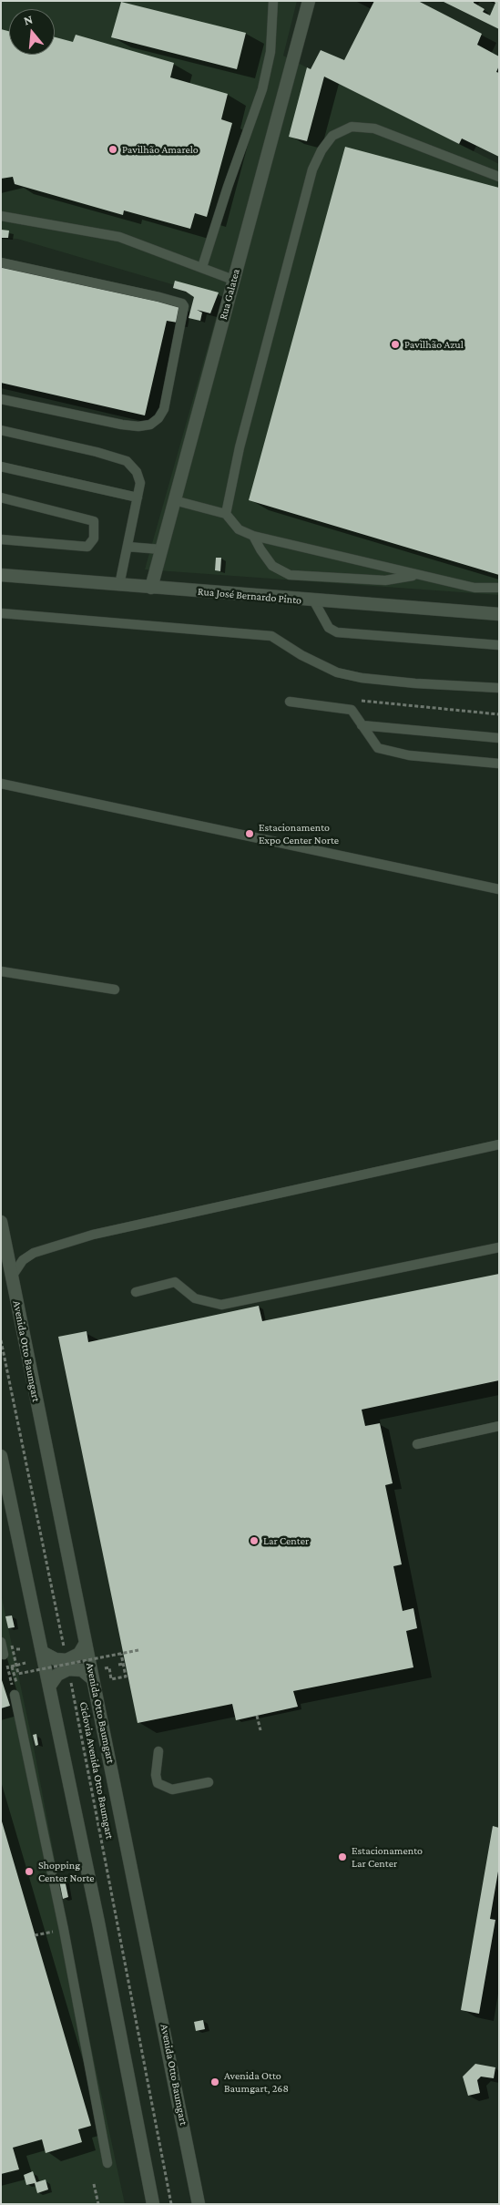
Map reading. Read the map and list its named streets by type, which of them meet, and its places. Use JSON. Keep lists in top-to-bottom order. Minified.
{"streets":{"main road":["Rua Galatea","Rua José Bernardo Pinto","Avenida Otto Baumgart"],"path":["Ciclovia Avenida Otto Baumgart"]},"crossings":[["Rua Galatea","Rua José Bernardo Pinto"]],"places":["Pavilhão Amarelo","Pavilhão Azul","Estacionamento Expo Center Norte","Lar Center","Estacionamento Lar Center","Shopping Center Norte","Avenida Otto Baumgart, 268"],"north":"top"}
